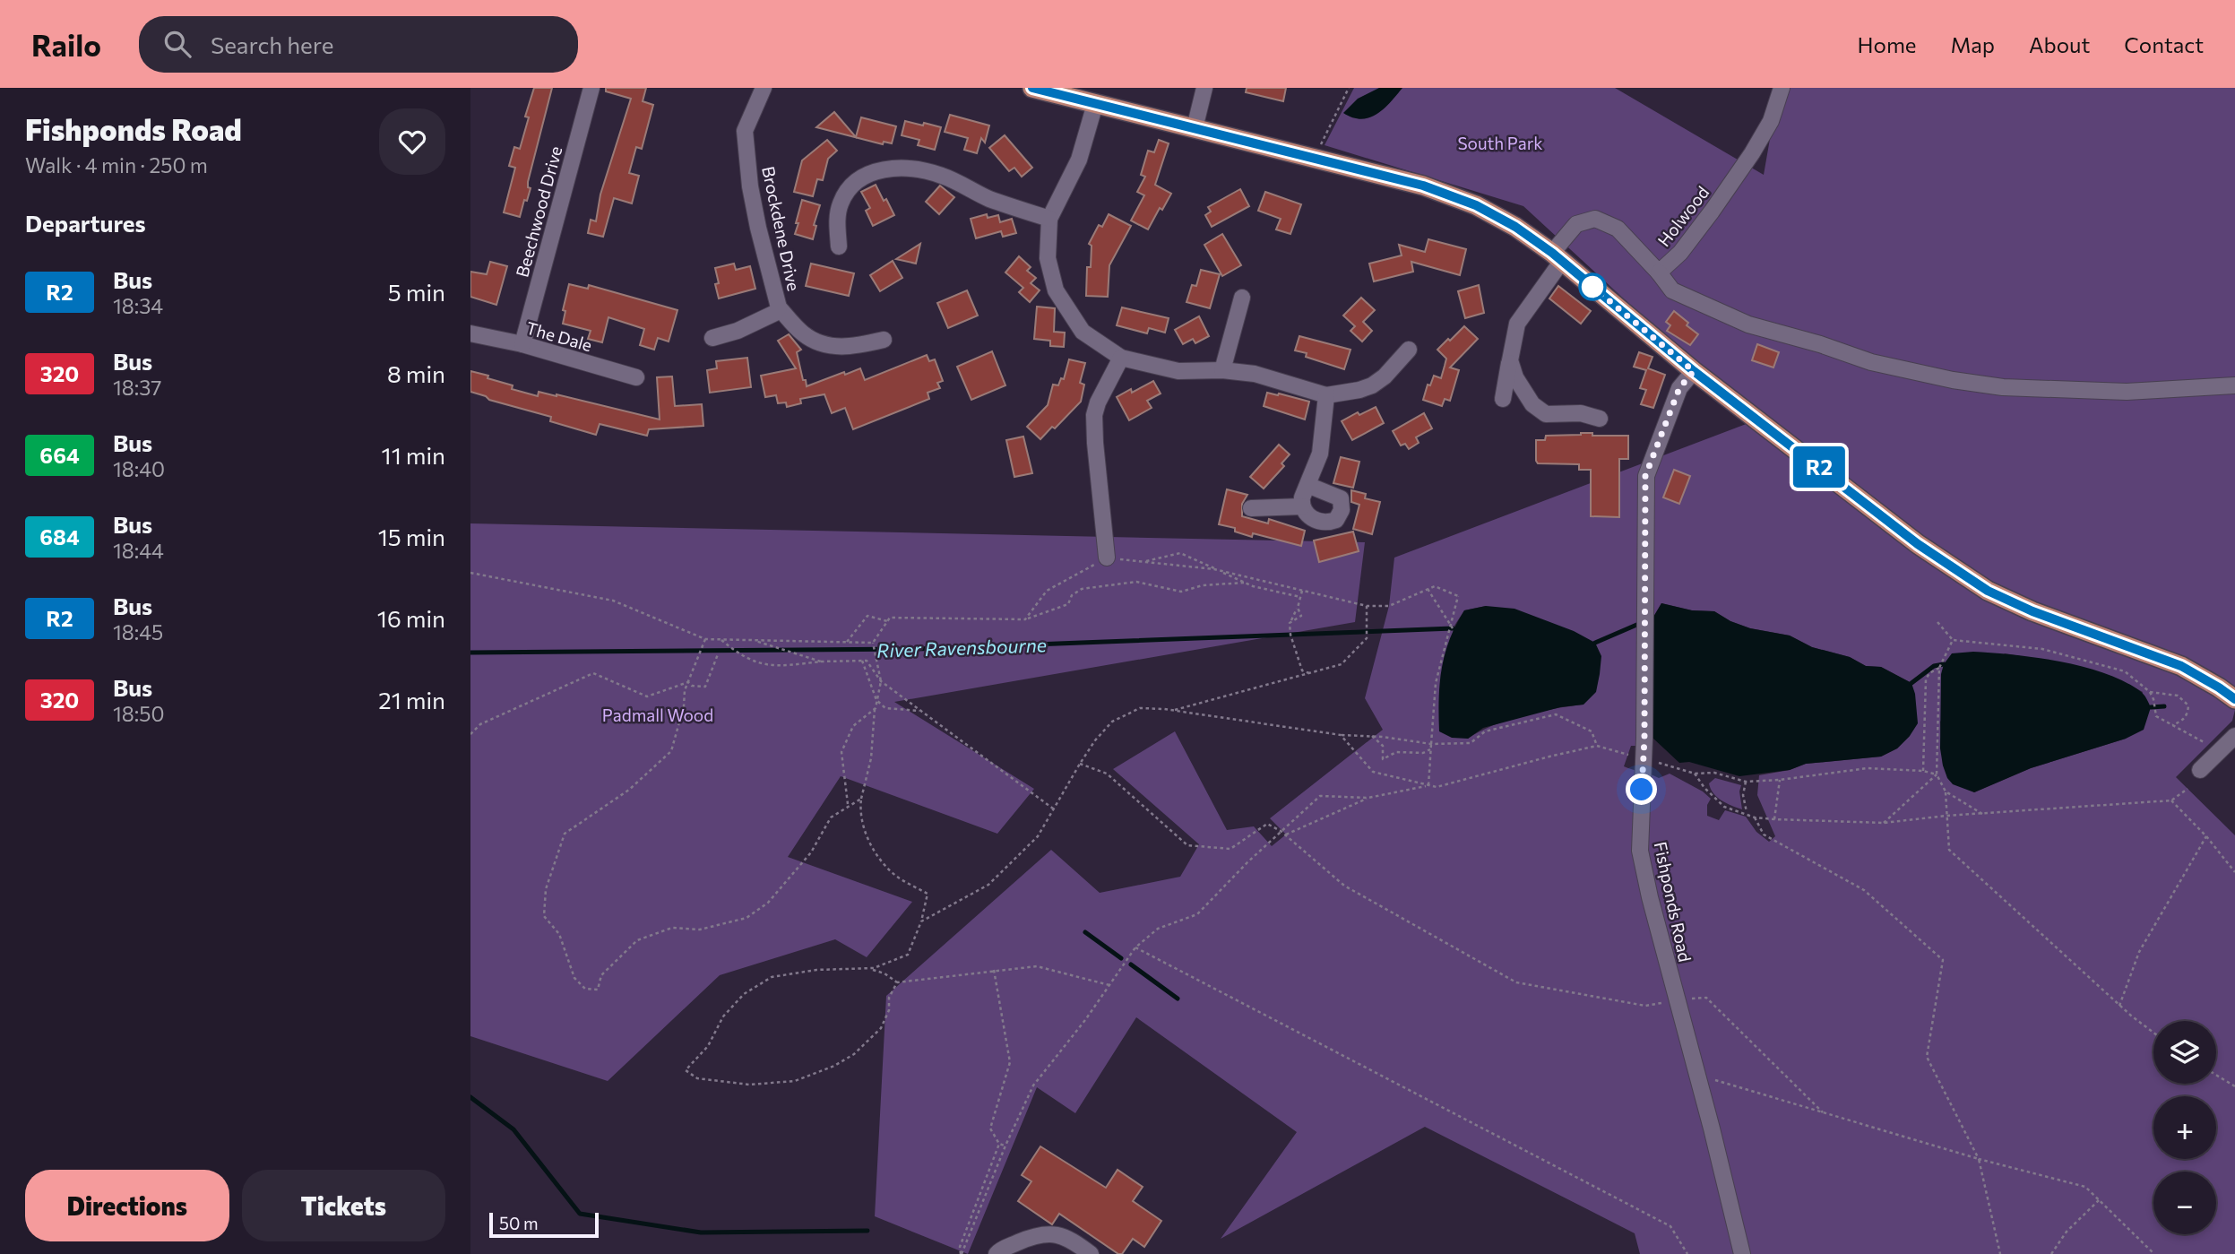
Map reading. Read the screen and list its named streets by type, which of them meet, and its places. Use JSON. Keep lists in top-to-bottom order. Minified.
{"streets":{"street":["Beechwood Drive","Holwood","Brockdene Drive","The Dale","Fishponds Road"]},"crossings":[["Beechwood Drive","The Dale"]],"water":["River Ravensbourne"],"parks":["South Park","Padmall Wood"],"lines":["bus line R2"],"scale_bar":"50 m","page":{"header":"Railo","search":"Search here","nav":["Home","Map","About","Contact"],"heading":[["Fishponds Road","Walk · 4 min · 250 m"],"Departures"],"on_map":"R2","list":[{"mark":"R2","name":"Bus","note":"18:34","value":"5 min"},{"mark":"320","name":"Bus","note":"18:37","value":"8 min"},{"mark":"664","name":"Bus","note":"18:40","value":"11 min"},{"mark":"684","name":"Bus","note":"18:44","value":"15 min"},{"mark":"R2","name":"Bus","note":"18:45","value":"16 min"},{"mark":"320","name":"Bus","note":"18:50","value":"21 min"}],"map_buttons":["+","−"],"buttons":["Directions","Tickets"],"scale":"50 m"}}
